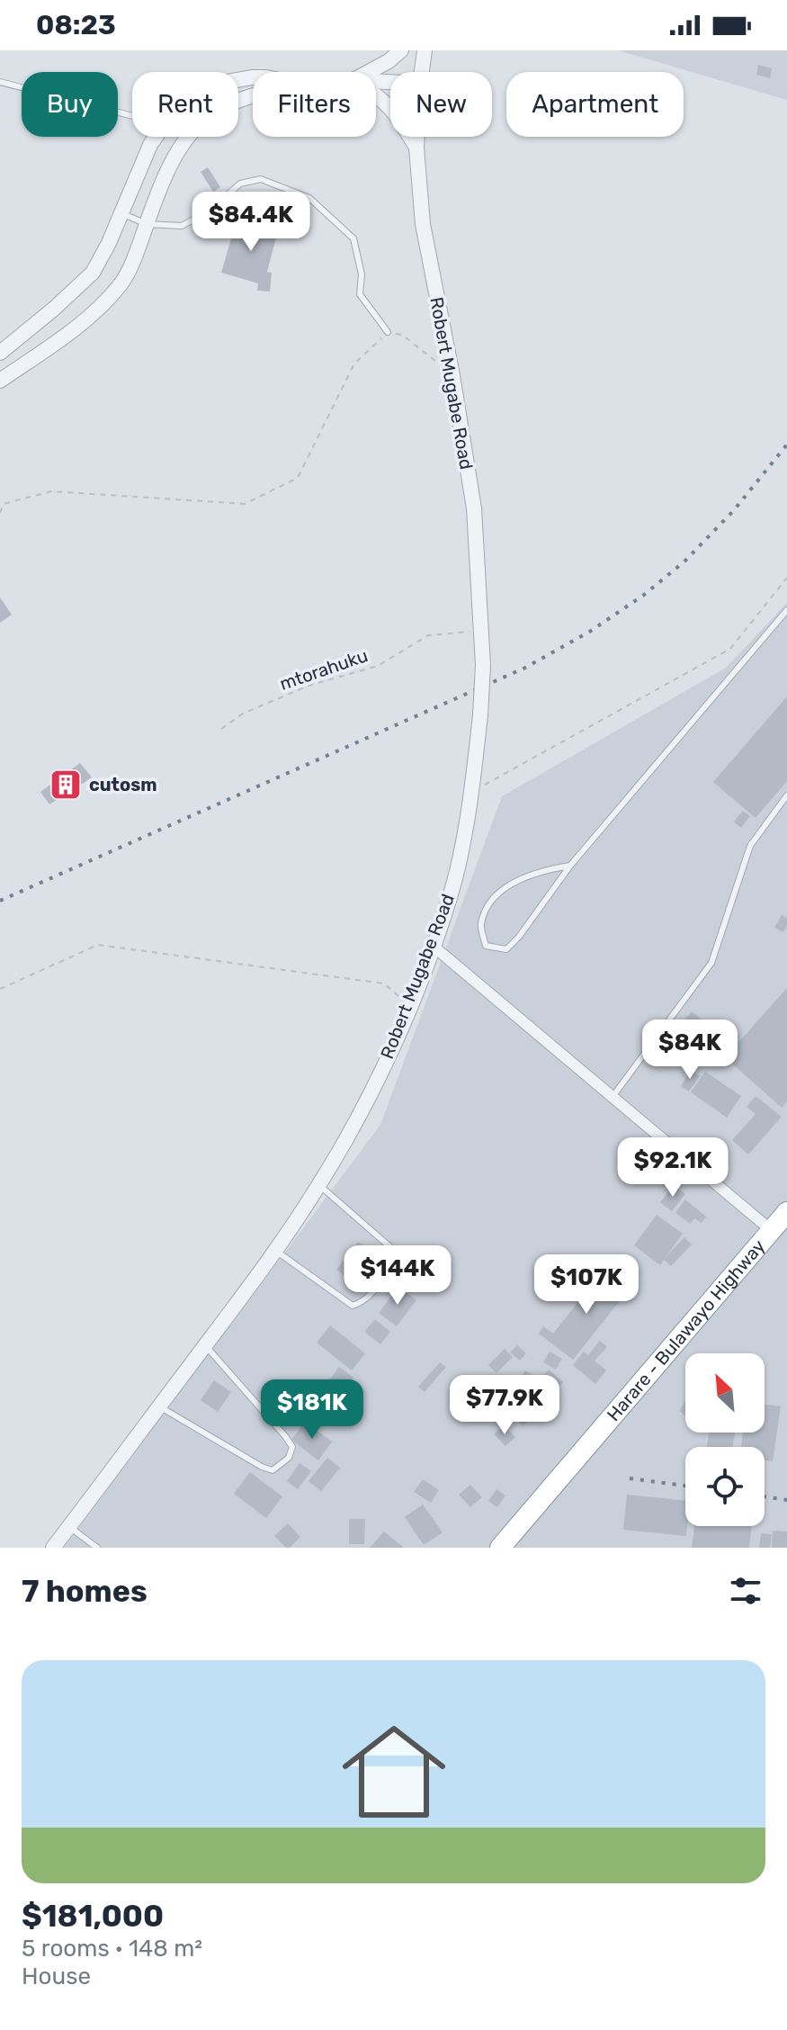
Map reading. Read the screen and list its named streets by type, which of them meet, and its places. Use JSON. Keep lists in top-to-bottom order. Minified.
{"streets":{"highway":["Harare - Bulawayo Highway"],"street":["Robert Mugabe Road"],"path":["mtorahuku"]},"places":{"building":["cutosm"]},"north":"top left","page":{"status":"08:23","chip":["Buy","Rent","Filters","New","Apartment"],"price":["$84.4K","$84K","$92.1K","$144K","$107K","$77.9K","$181K"],"heading":"7 homes","list":[{"name":"$181,000","note":"5 rooms · 148 m² · House"}]}}
